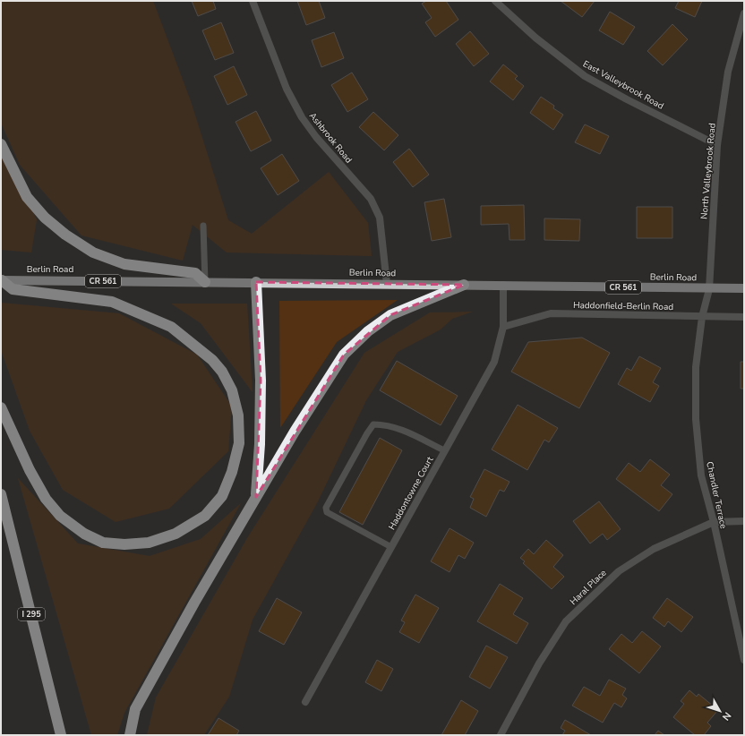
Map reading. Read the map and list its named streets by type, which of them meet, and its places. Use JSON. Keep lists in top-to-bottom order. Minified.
{"streets":{"highway":["I 295"],"main road":["Berlin Road","CR 561"],"street":["East Valleybrook Road","Ashbrook Road","North Valleybrook Road","Haddonfield-Berlin Road","Haddontowne Court","Chandler Terrace","Haral Place"]},"crossings":[["East Valleybrook Road","North Valleybrook Road"],["Ashbrook Road","Berlin Road"],["North Valleybrook Road","Berlin Road"],["North Valleybrook Road","Chandler Terrace"],["Berlin Road","Haddontowne Court"],["Berlin Road","Chandler Terrace"],["Haddonfield-Berlin Road","Haddontowne Court"],["Haddonfield-Berlin Road","Chandler Terrace"],["Chandler Terrace","Haral Place"]],"north":"bottom right"}
